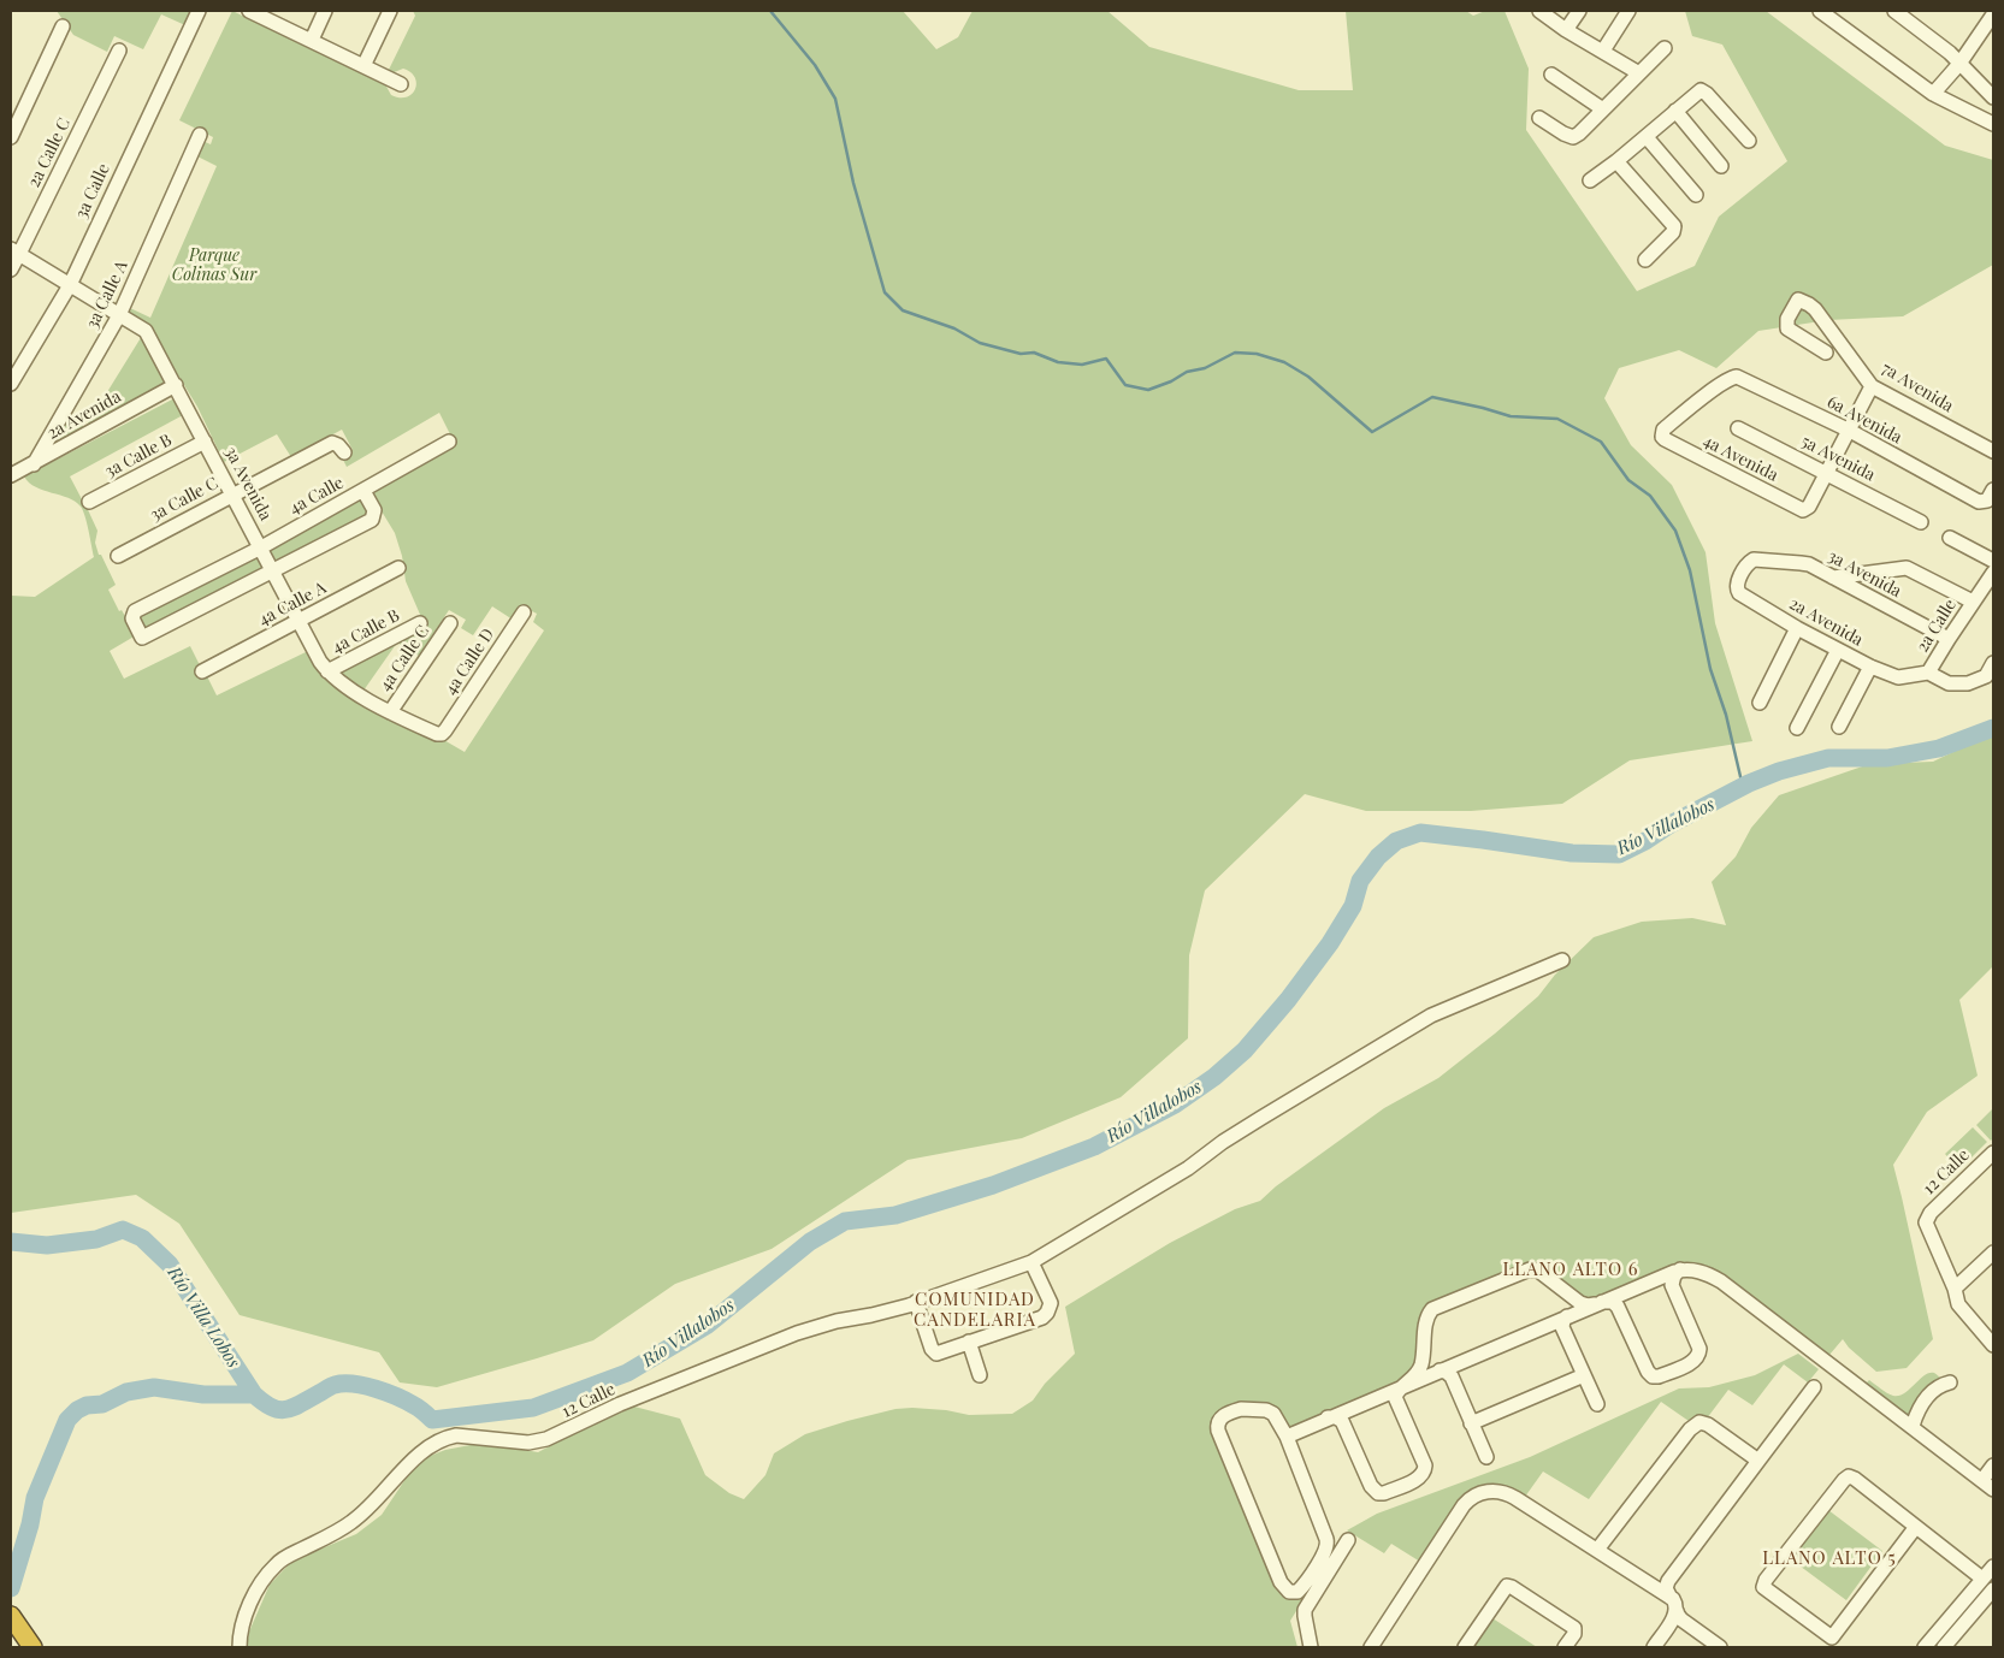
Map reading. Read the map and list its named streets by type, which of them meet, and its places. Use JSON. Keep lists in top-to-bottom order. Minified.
{"streets":{"street":["2a Calle C","3a Calle","3a Calle A","7a Avenida","2a Avenida","6a Avenida","3a Calle B","4a Avenida","5a Avenida","3a Avenida","4a Calle","3a Calle C","4a Calle A","2a Calle","4a Calle B","4a Calle C","4a Calle D","12 Calle"]},"crossings":[["2a Calle C","3a Avenida"],["3a Calle","3a Avenida"],["3a Calle A","2a Avenida"],["3a Calle A","3a Avenida"],["2a Avenida","3a Avenida"],["2a Avenida","2a Calle"],["6a Avenida","4a Avenida"],["3a Calle B","3a Avenida"],["4a Avenida","5a Avenida"],["3a Avenida","4a Calle"],["3a Avenida","3a Calle C"],["3a Avenida","4a Calle A"],["3a Avenida","2a Calle"],["3a Avenida","4a Calle B"],["3a Avenida","4a Calle C"],["3a Avenida","4a Calle D"]],"districts":["LLANO ALTO 6","COMUNIDAD CANDELARIA","LLANO ALTO 5"],"water":["Río Villalobos","Río Villa Lobos"],"parks":["Parque Colinas Sur"]}
